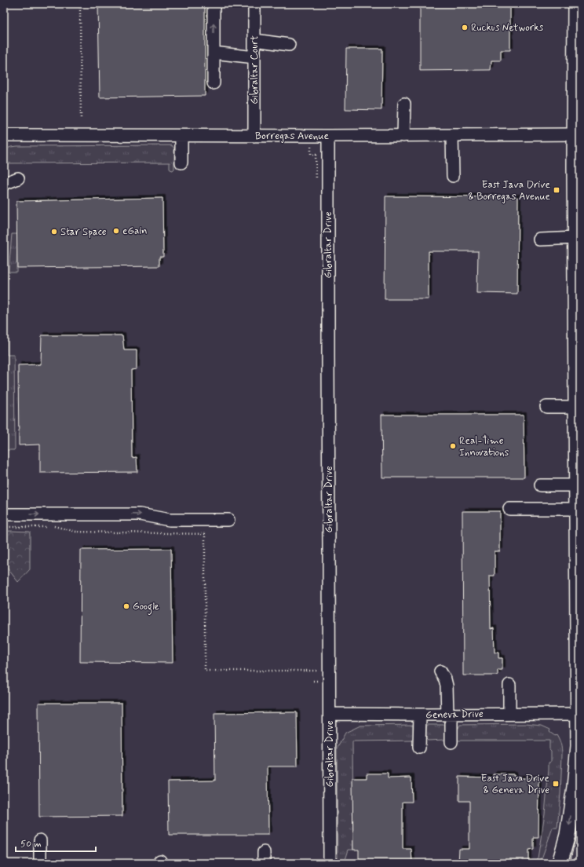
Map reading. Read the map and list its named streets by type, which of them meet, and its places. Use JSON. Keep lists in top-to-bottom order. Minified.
{"streets":{"street":["Gibraltar Court","Borregas Avenue","Gibraltar Drive","Geneva Drive"]},"crossings":[["Gibraltar Court","Borregas Avenue"],["Borregas Avenue","Gibraltar Drive"],["Gibraltar Drive","Geneva Drive"]],"places":{"other":["Ruckus Networks","eGain","Star Space","Real-Time Innovations","Google"],"transit":["East Java Drive & Borregas Avenue","East Java Drive & Geneva Drive"]},"scale_bar":"50 m"}
